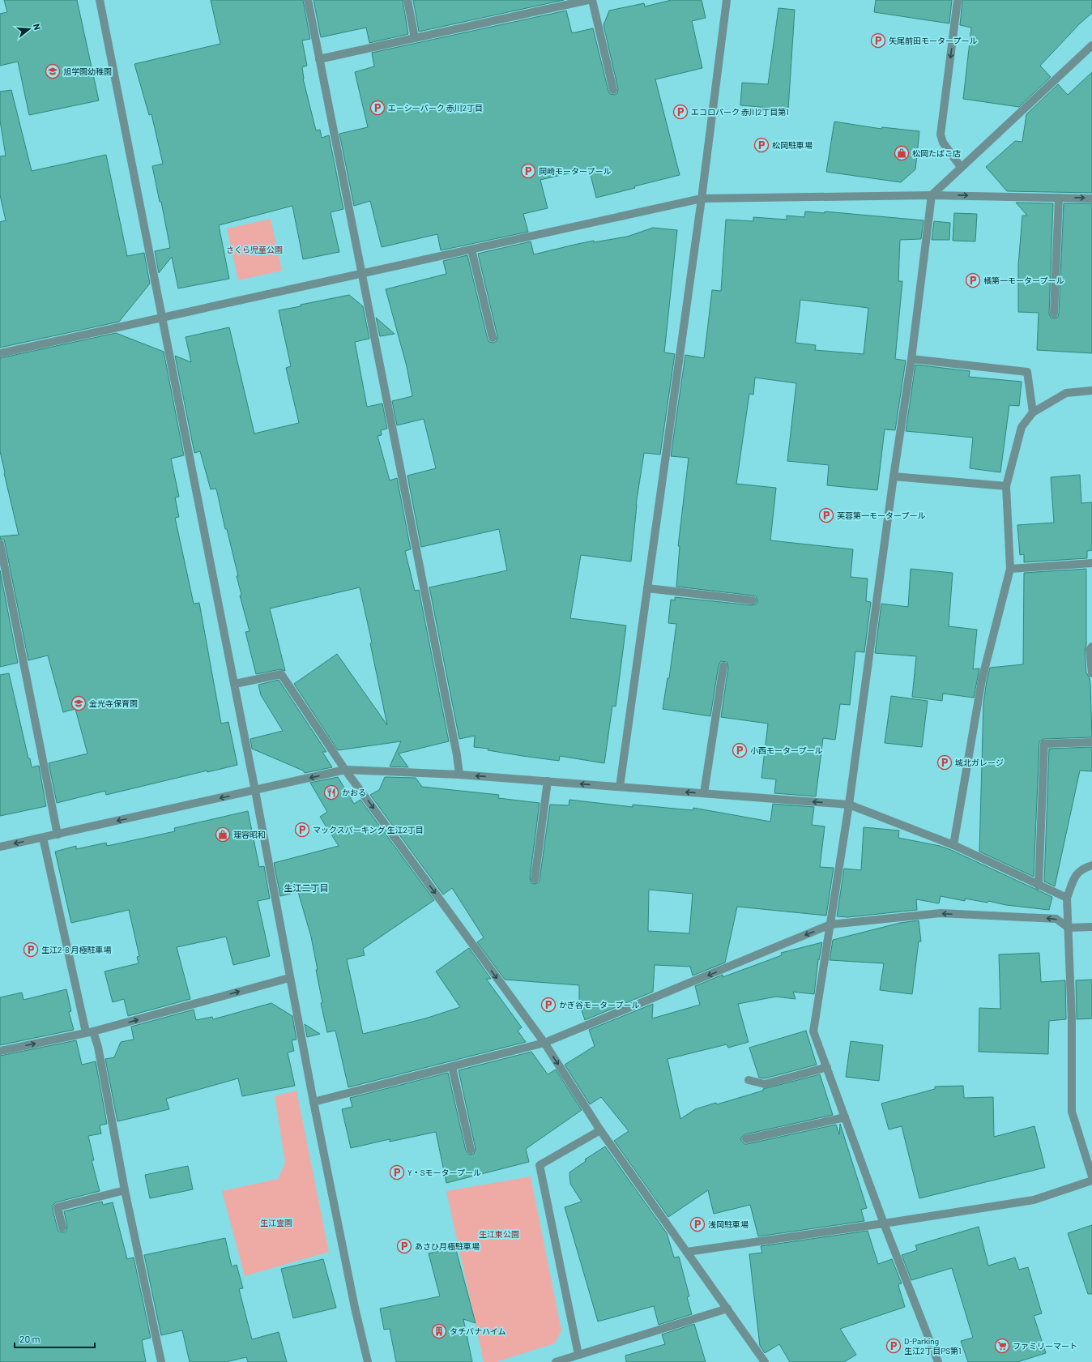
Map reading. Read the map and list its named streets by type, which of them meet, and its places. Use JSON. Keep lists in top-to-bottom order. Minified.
{"districts":["生江二丁目"],"parks":["さくら児童公園","生江霊園","生江東公園"],"places":{"parking":["矢尾前田モータープール","エーシーパーク 赤川2丁目","エコロパーク 赤川2丁目第1","松岡駐車場","岡崎モータープール","橘第一モータープール","芙蓉第一モータープール","小西モータープール","城北ガレージ","マックスパーキング 生江2丁目","生江2-8 月極駐車場","かぎ谷モータープール","Y・Sモータープール","浅岡駐車場","あさひ月極駐車場","D-Parking 生江2丁目PS第1"],"school or university":["旭学園幼稚園","金光寺保育園"],"shop":["松岡たばこ店","理容昭和"],"restaurant":["かおる"],"building":["タチバナハイム"],"supermarket":["ファミリーマート"]},"scale_bar":"20 m","north":"right"}
